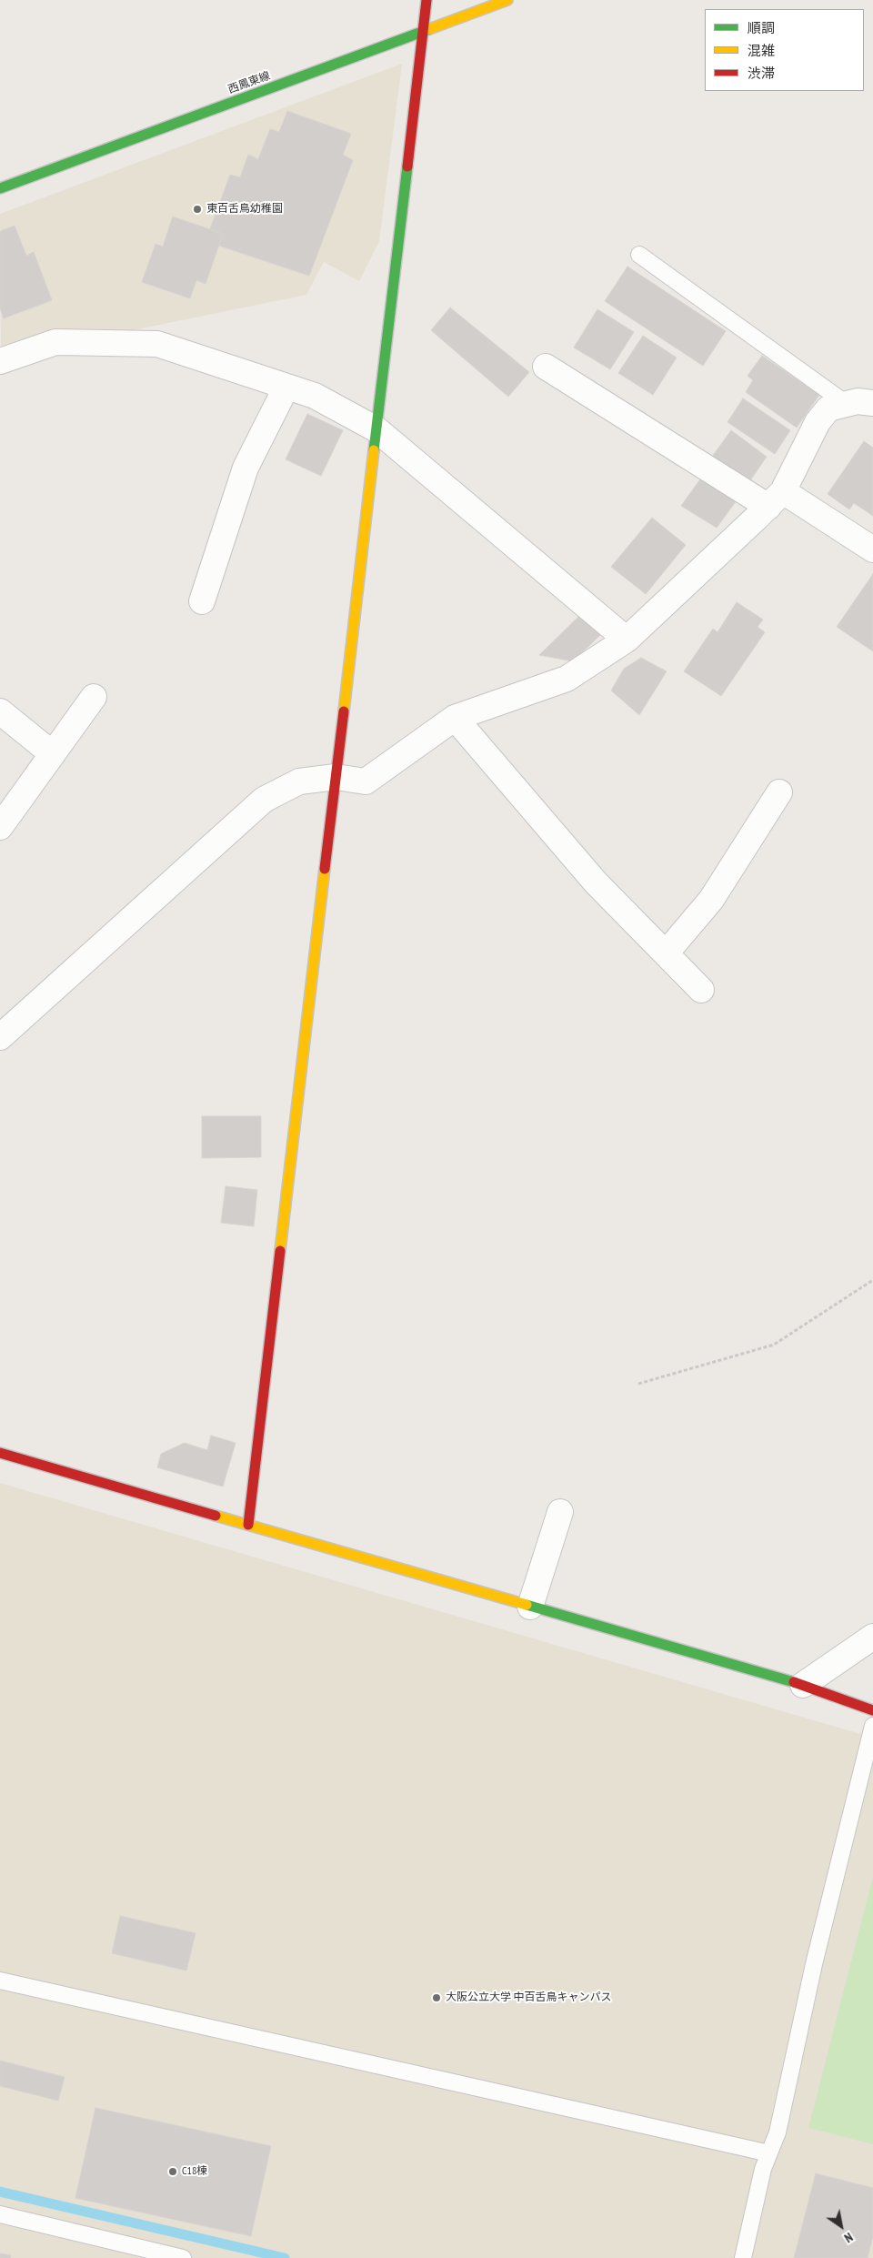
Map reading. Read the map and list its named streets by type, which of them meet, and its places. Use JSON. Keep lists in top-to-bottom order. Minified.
{"streets":{"street":["西鳳東線"]},"places":["東百舌鳥幼稚園","大阪公立大学 中百舌鳥キャンパス","C18棟"],"legend":["順調","混雑","渋滞"],"north":"bottom right"}
